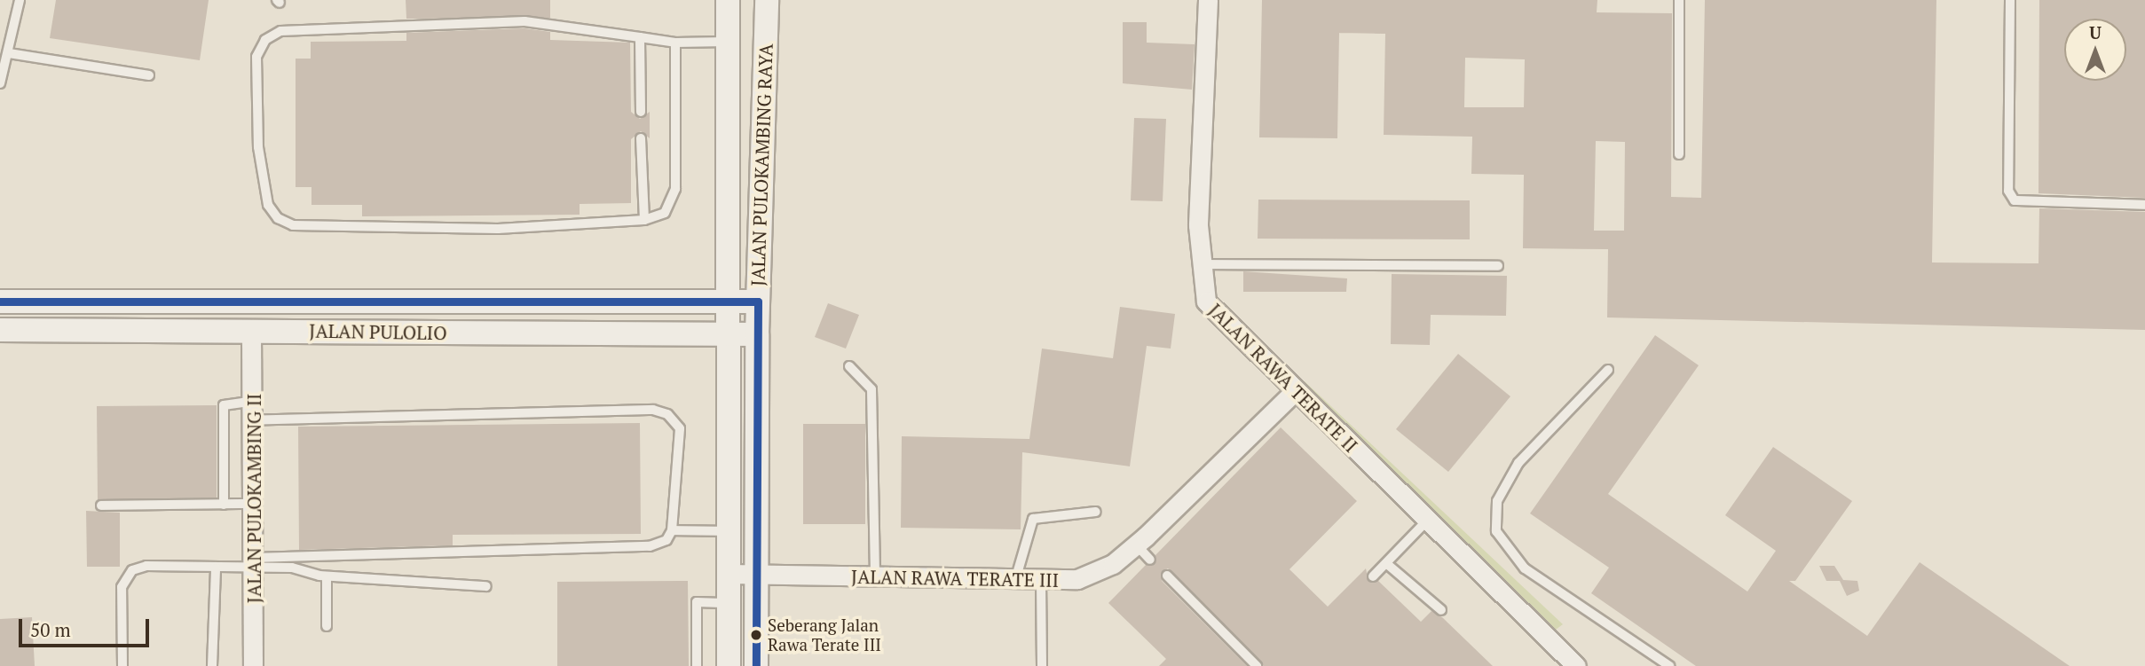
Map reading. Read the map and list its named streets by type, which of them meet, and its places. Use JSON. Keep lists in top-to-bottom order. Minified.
{"streets":{"street":["JALAN PULOKAMBING RAYA","JALAN PULOLIO","JALAN RAWA TERATE II","JALAN PULOKAMBING II","JALAN RAWA TERATE III"]},"crossings":[["JALAN PULOKAMBING RAYA","JALAN PULOLIO"],["JALAN PULOKAMBING RAYA","JALAN RAWA TERATE III"],["JALAN PULOLIO","JALAN PULOKAMBING II"],["JALAN RAWA TERATE II","JALAN RAWA TERATE III"]],"places":["Seberang Jalan Rawa Terate III"],"scale_bar":"50 m","north":"top"}
